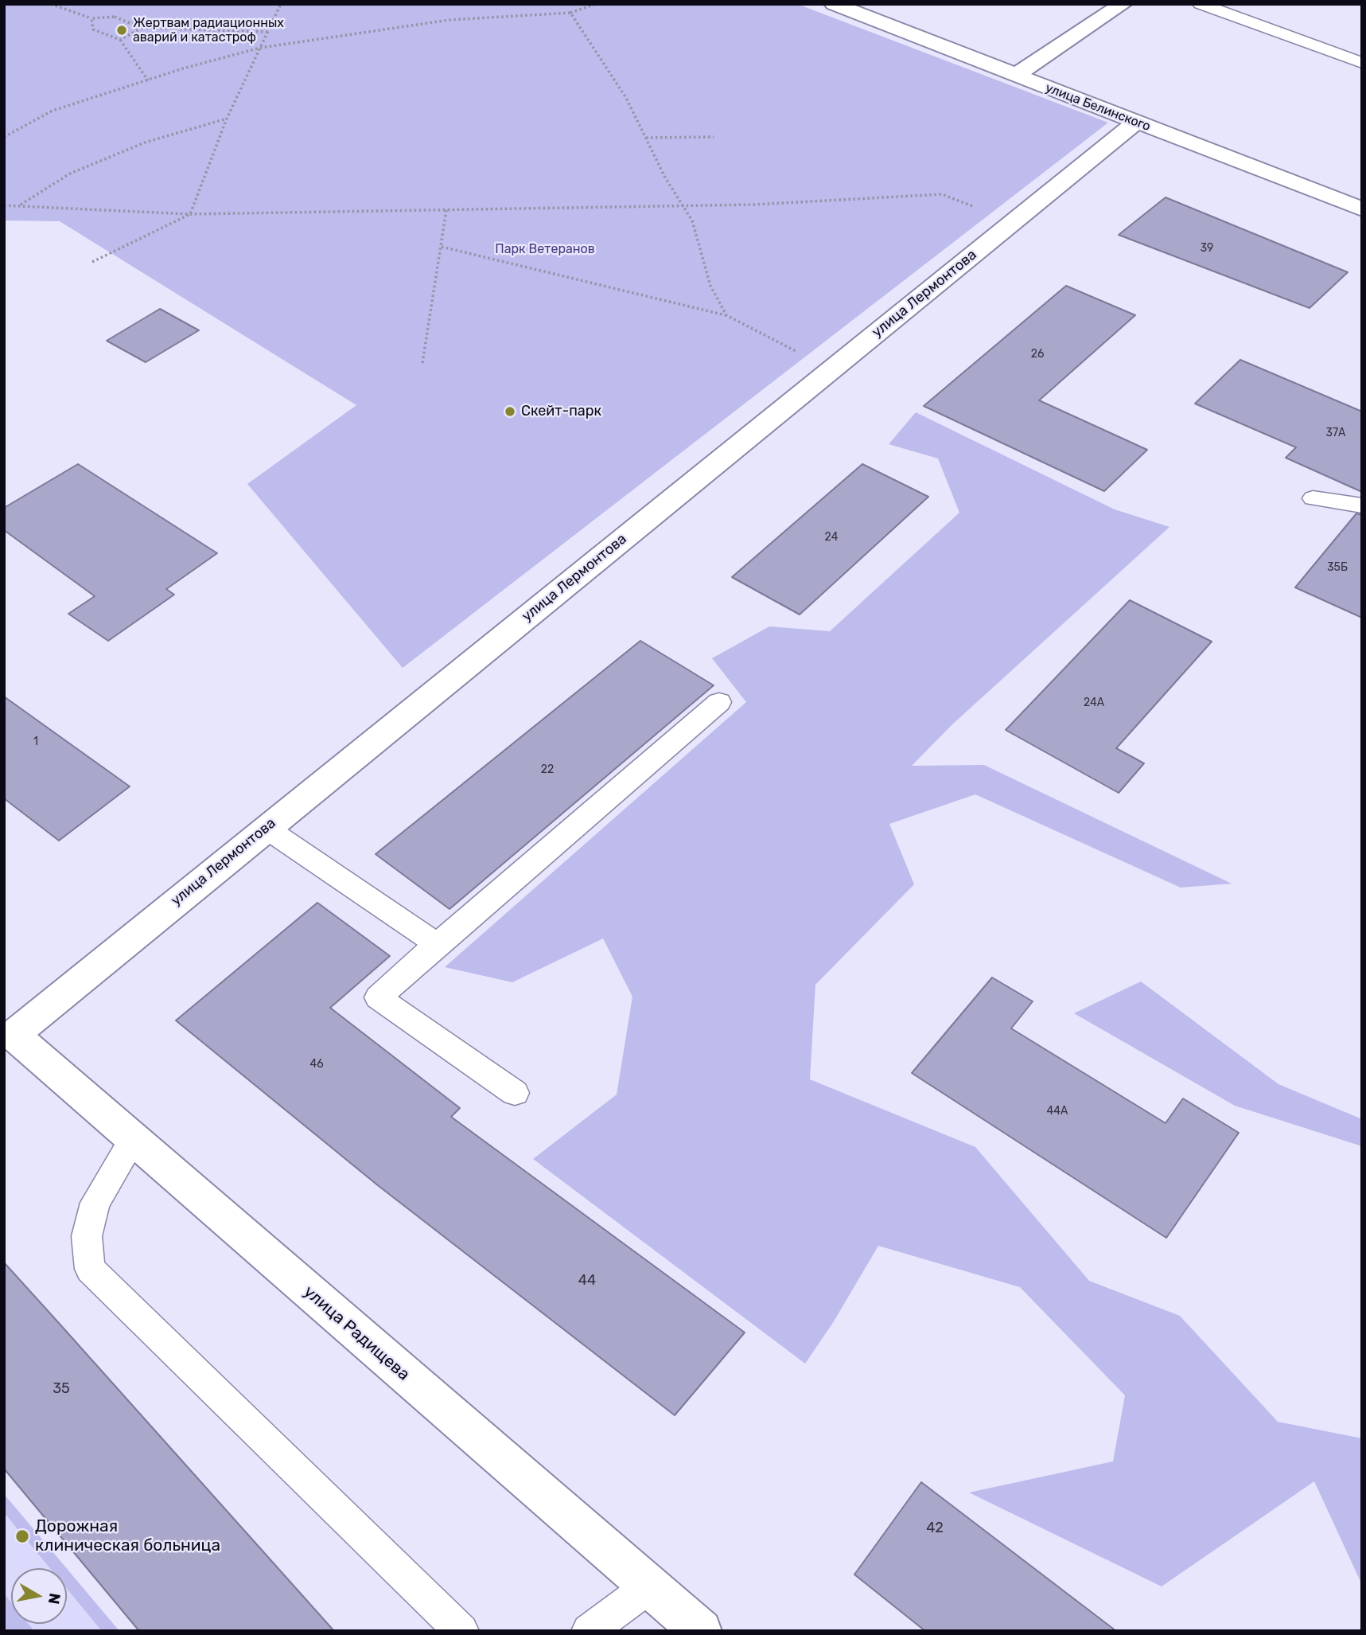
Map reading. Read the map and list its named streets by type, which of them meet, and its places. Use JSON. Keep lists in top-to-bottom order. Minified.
{"streets":{"street":["улица Белинского","улица Лермонтова","улица Радищева"]},"crossings":[["улица Белинского","улица Лермонтова"],["улица Лермонтова","улица Радищева"]],"parks":["Парк Ветеранов"],"places":["Жертвам радиационных аварий и катастроф","Скейт-парк","Дорожная клиническая больница"],"house_numbers":["39","26","37А","24","35Б","24А","1","22","46","44А","44","35","42"],"north":"right"}
